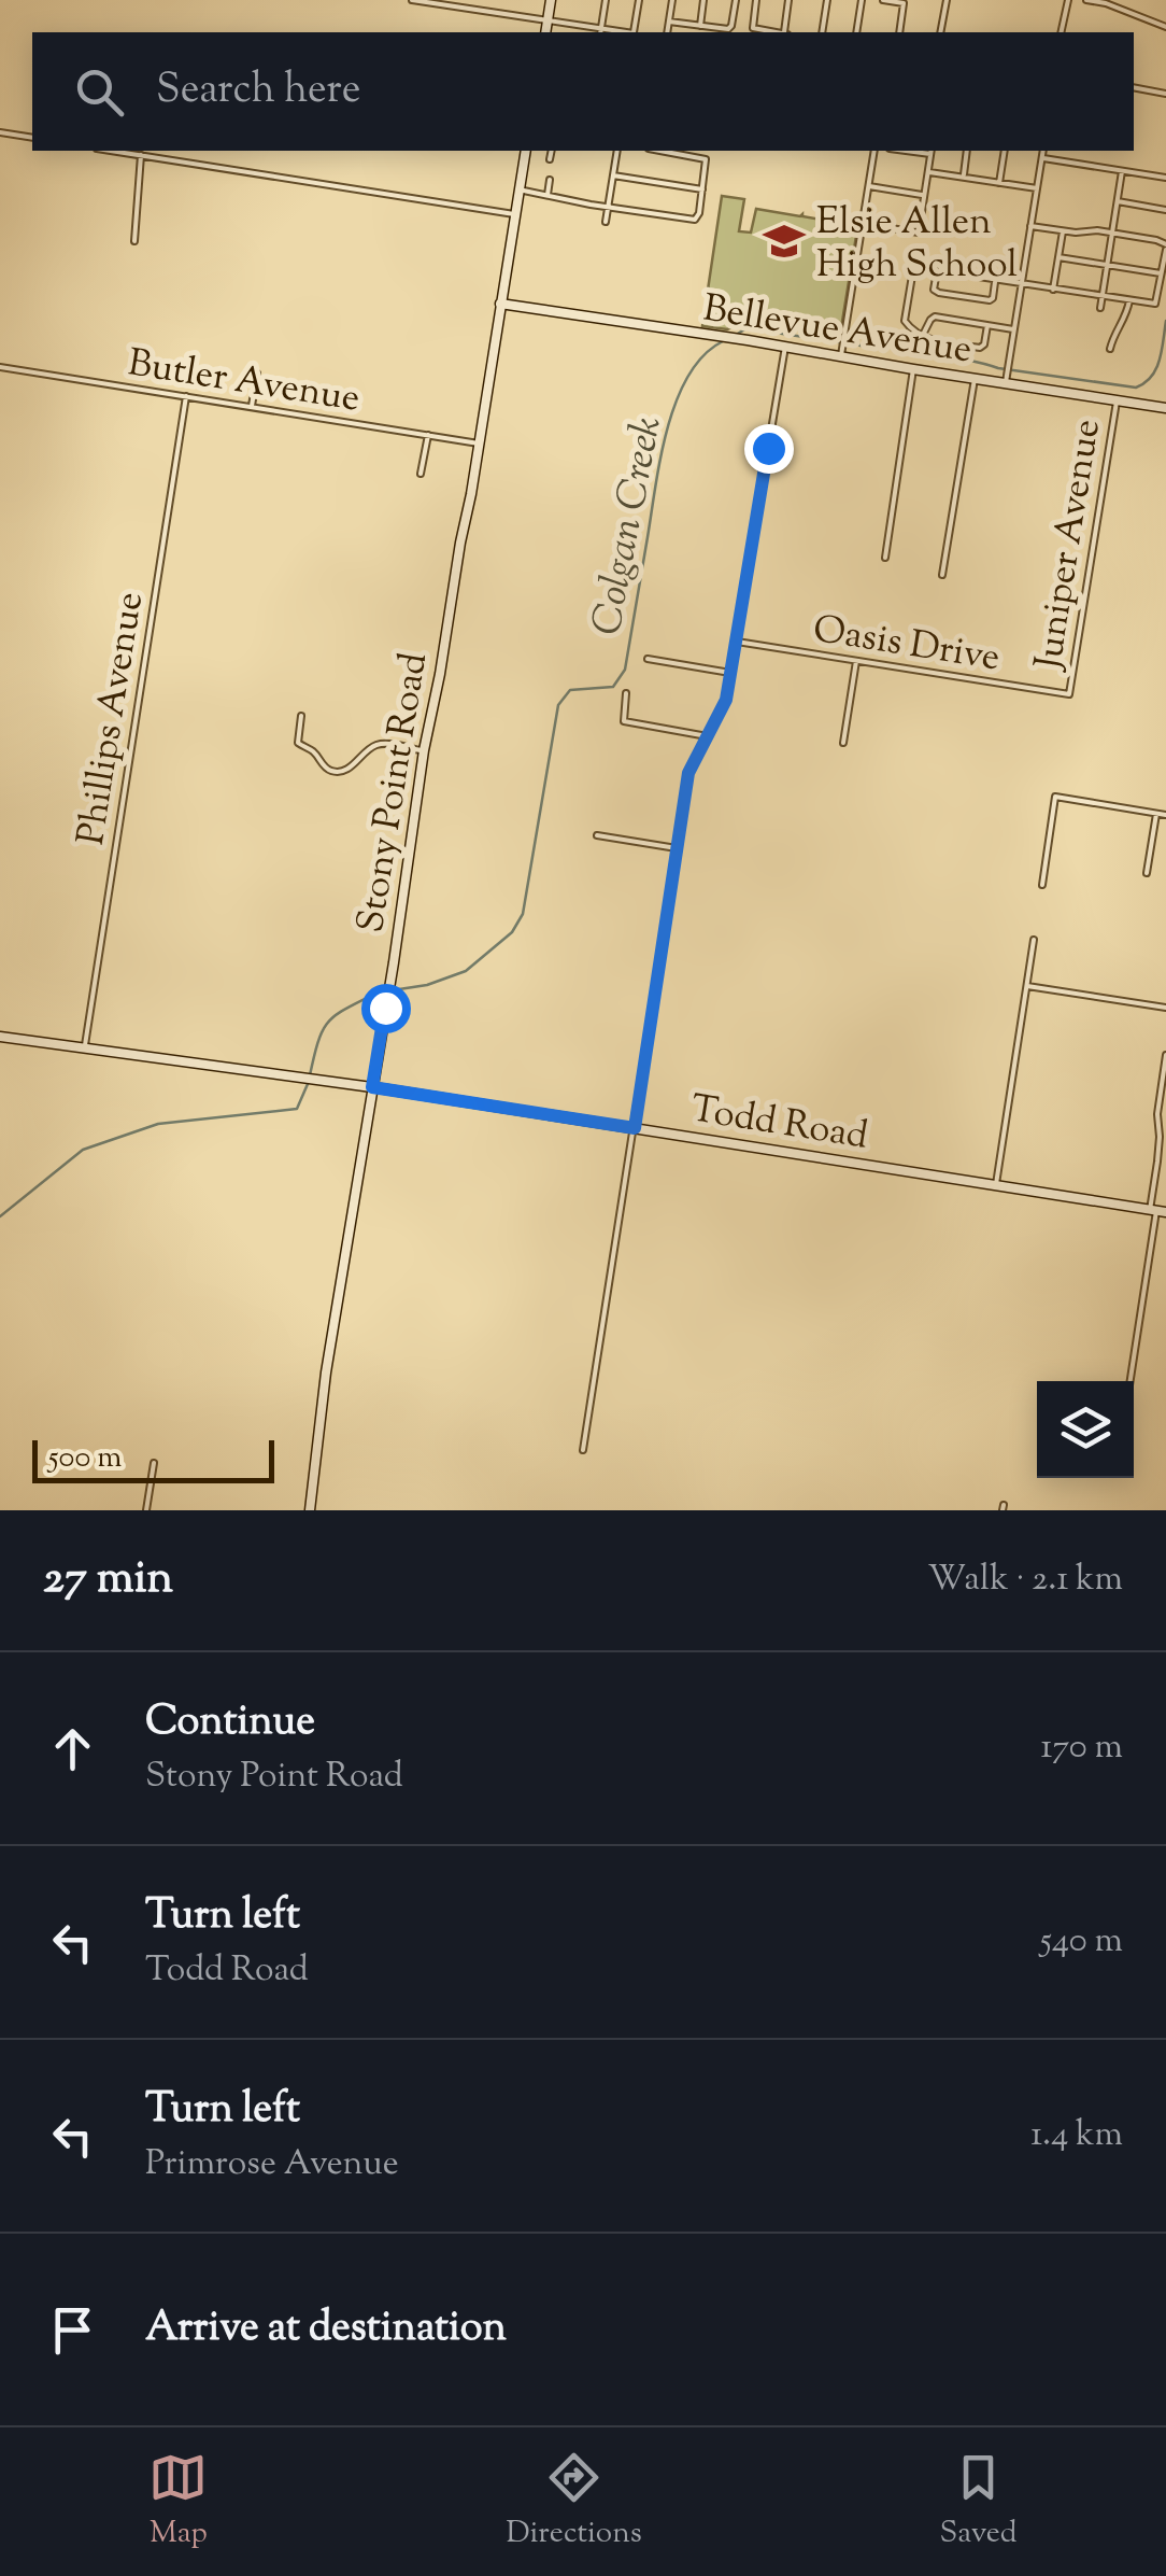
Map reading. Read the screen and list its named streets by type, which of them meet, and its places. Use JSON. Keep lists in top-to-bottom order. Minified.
{"streets":{"main road":["Bellevue Avenue","Stony Point Road","Todd Road"],"street":["Butler Avenue","Juniper Avenue","Oasis Drive","Phillips Avenue"]},"crossings":[["Bellevue Avenue","Juniper Avenue"],["Bellevue Avenue","Stony Point Road"],["Butler Avenue","Phillips Avenue"],["Butler Avenue","Stony Point Road"],["Juniper Avenue","Oasis Drive"],["Phillips Avenue","Todd Road"],["Stony Point Road","Todd Road"]],"water":["Colgan Creek"],"places":{"school or university":["Elsie Allen High School"]},"scale_bar":"500 m","page":{"search":"Search here","scale":"500 m","heading":["27 min","Walk · 2.1 km"],"list":[["Continue","Stony Point Road","170 m"],["Turn left","Todd Road","540 m"],["Turn left","Primrose Avenue","1.4 km"],"Arrive at destination"],"nav":["Map","Directions","Saved"]}}
